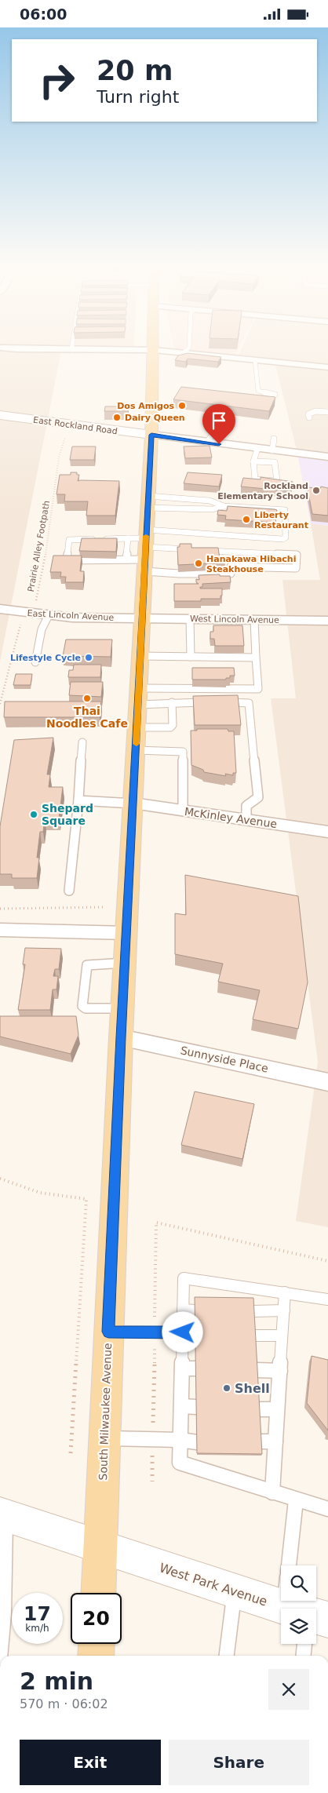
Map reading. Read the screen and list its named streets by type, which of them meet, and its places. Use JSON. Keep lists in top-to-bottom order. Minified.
{"streets":{"main road":["South Milwaukee Avenue"],"street":["East Rockland Road","East Lincoln Avenue","West Lincoln Avenue","McKinley Avenue","Sunnyside Place","West Park Avenue"],"path":["Prairie Alley Footpath"]},"crossings":[["East Rockland Road","South Milwaukee Avenue"],["Prairie Alley Footpath","East Lincoln Avenue"],["East Lincoln Avenue","West Lincoln Avenue"],["East Lincoln Avenue","South Milwaukee Avenue"],["West Lincoln Avenue","South Milwaukee Avenue"],["McKinley Avenue","South Milwaukee Avenue"],["Sunnyside Place","South Milwaukee Avenue"],["South Milwaukee Avenue","West Park Avenue"]],"places":["Dos Amigos","Dairy Queen","Rockland Elementary School","Liberty Restaurant","Hanakawa Hibachi Steakhouse","Lifestyle Cycle","Thai Noodles Cafe","Shepard Square","Shell"],"page":{"status":"06:00","turn":["20 m","Turn right"],"speed":"17 km/h","limit":"20","heading":["2 min","570 m · 06:02"],"buttons":["Exit","Share"]}}
